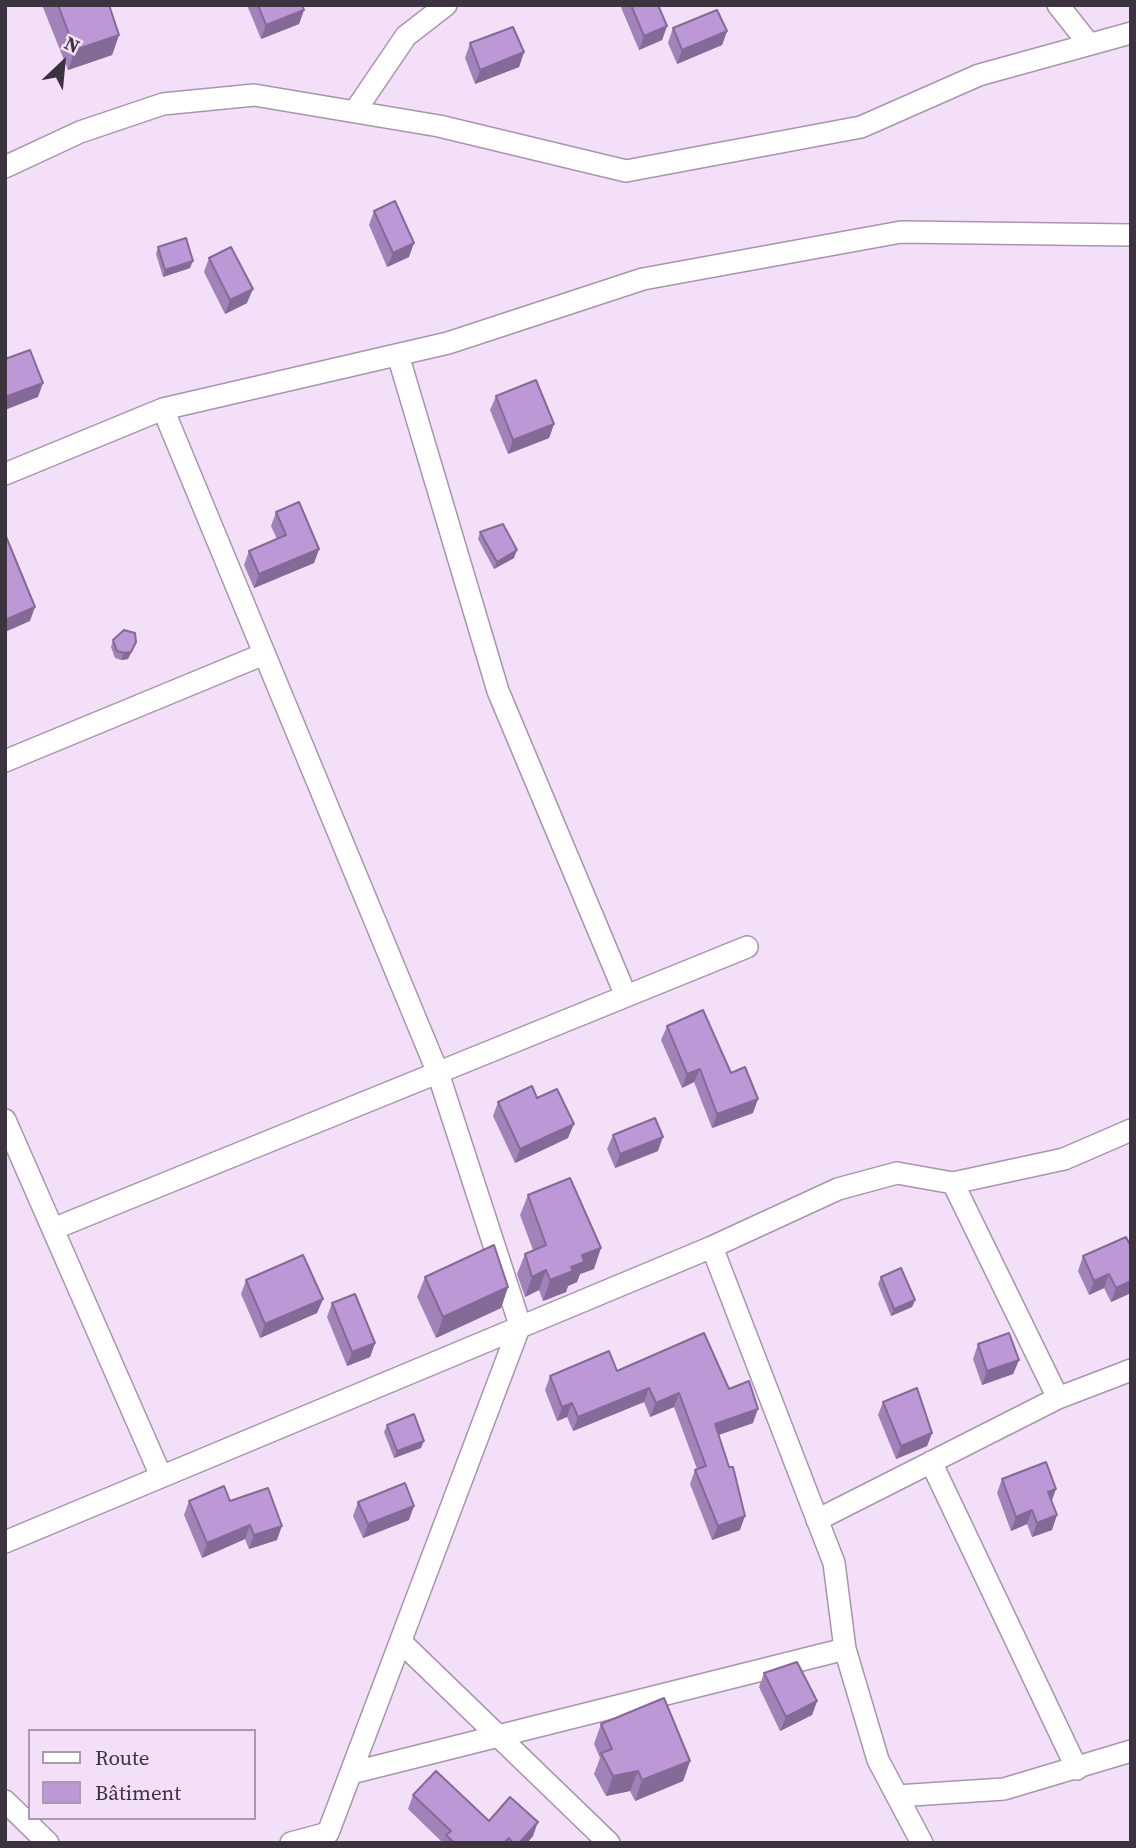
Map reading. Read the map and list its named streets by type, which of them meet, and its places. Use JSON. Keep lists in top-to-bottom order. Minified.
{"legend":["Route","Bâtiment"],"north":"top right"}
